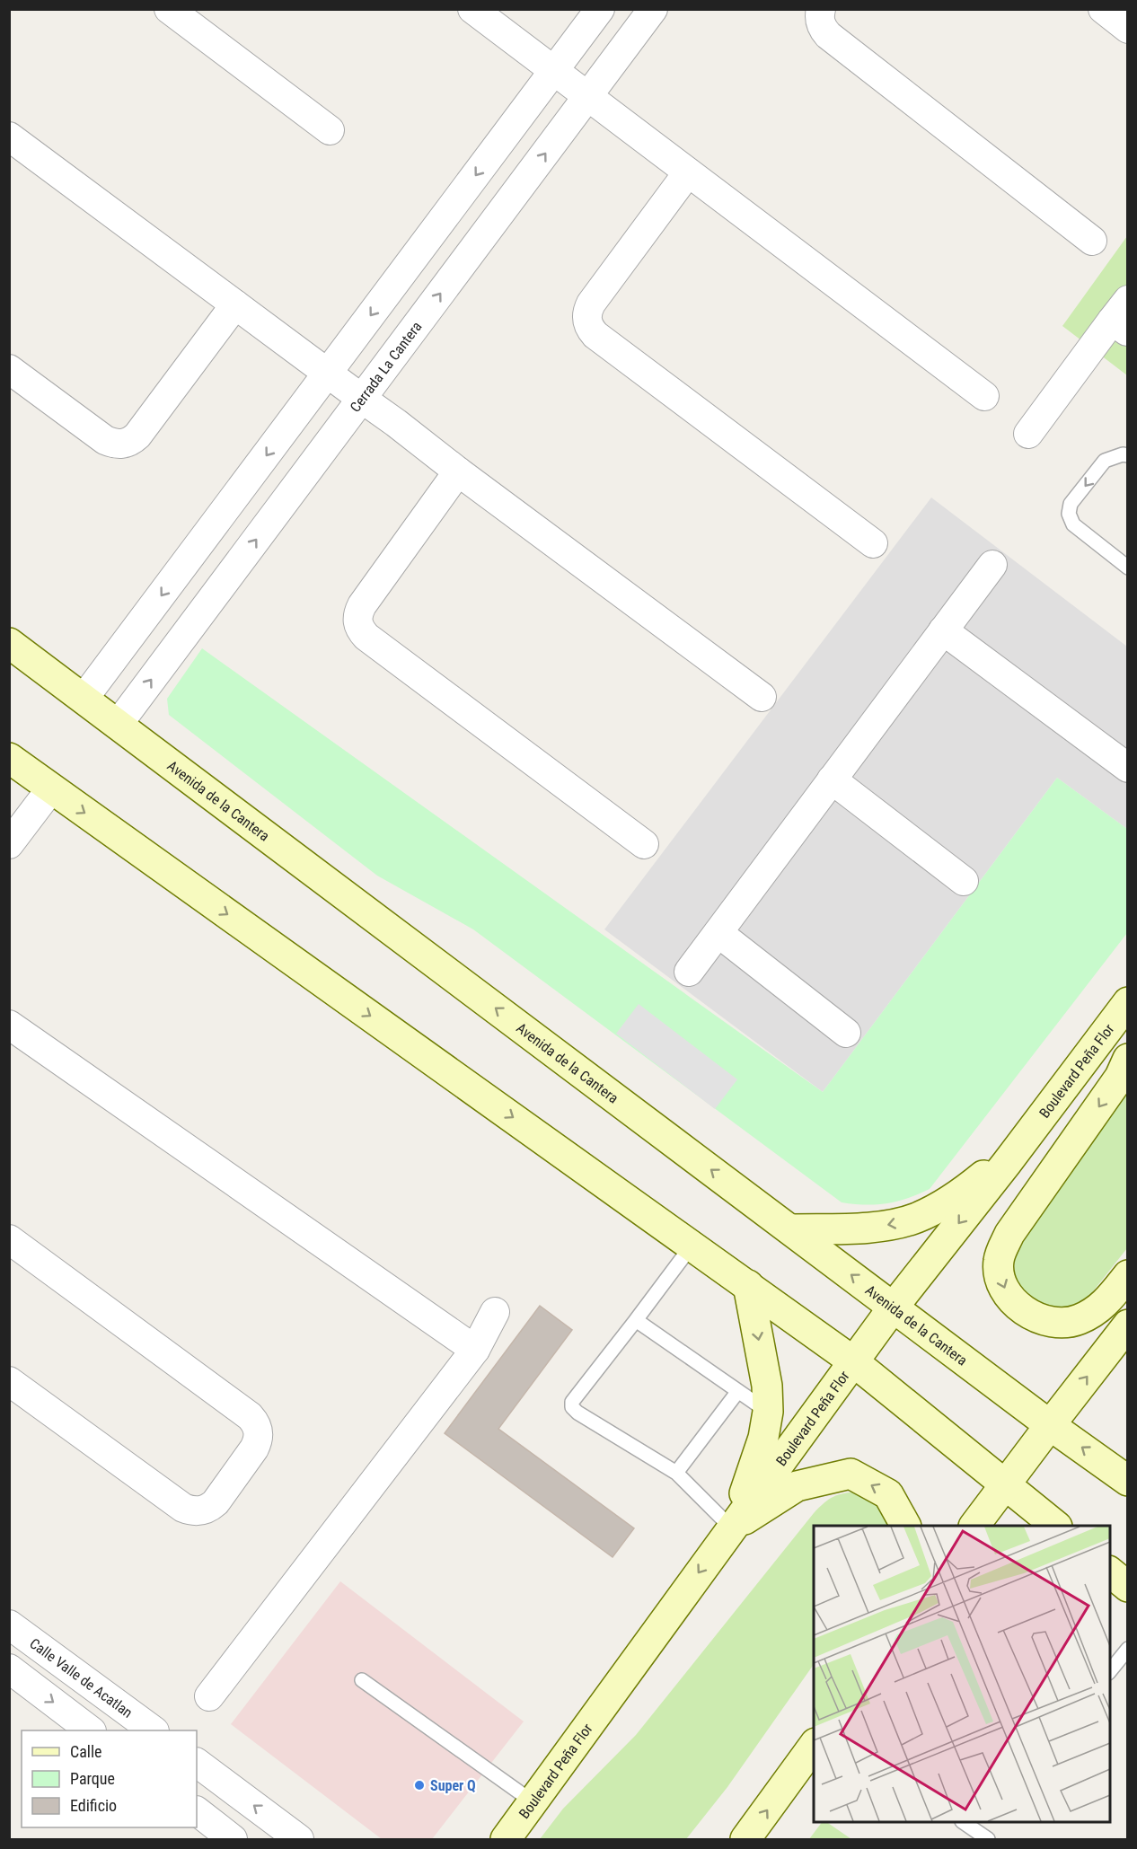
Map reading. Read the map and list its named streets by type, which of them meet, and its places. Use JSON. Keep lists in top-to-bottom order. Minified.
{"streets":{"main road":["Avenida de la Cantera","Boulevard Peña Flor"],"street":["Cerrada La Cantera","Calle Valle de Acatlan"]},"crossings":[["Cerrada La Cantera","Avenida de la Cantera"],["Avenida de la Cantera","Boulevard Peña Flor"]],"places":["Super Q"],"legend":["Calle","Parque","Edificio"]}
